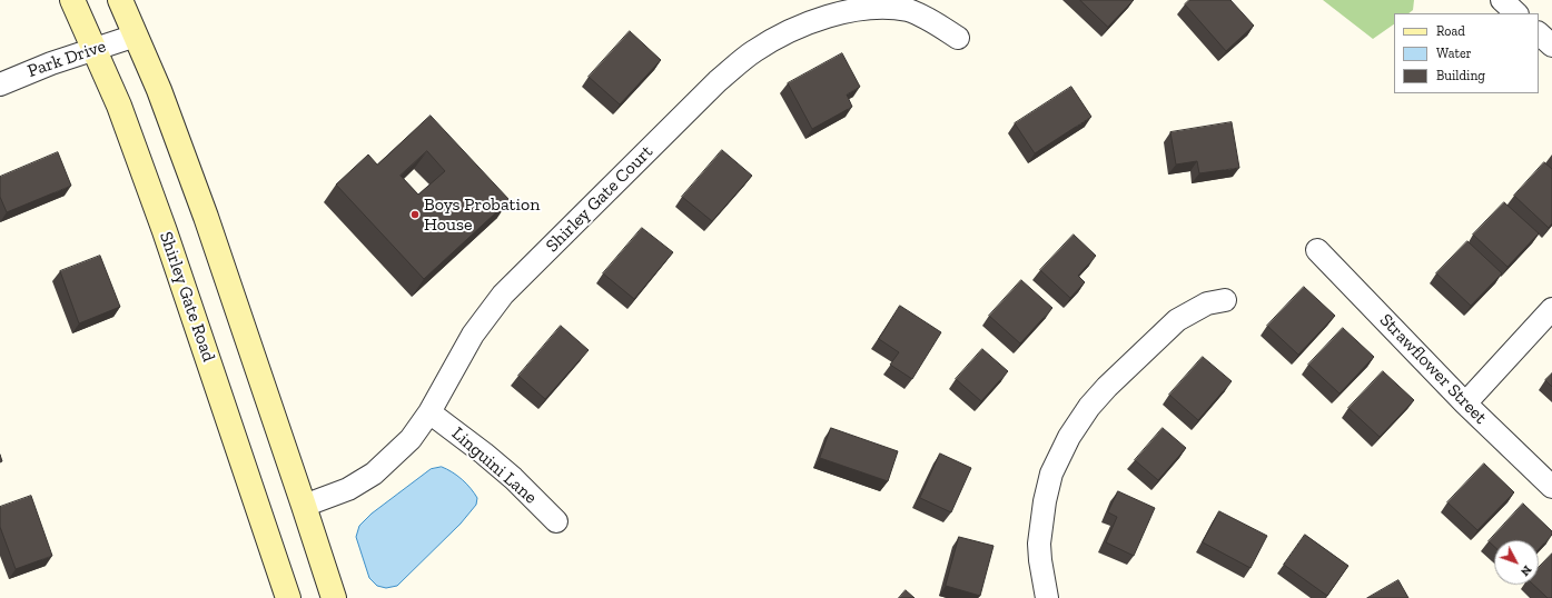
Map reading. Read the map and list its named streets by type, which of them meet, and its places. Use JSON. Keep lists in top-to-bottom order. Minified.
{"streets":{"main road":["Shirley Gate Road"],"street":["Park Drive","Shirley Gate Court","Strawflower Street","Linguini Lane"]},"crossings":[["Park Drive","Shirley Gate Road"],["Shirley Gate Court","Linguini Lane"]],"places":["Boys Probation House"],"legend":["Road","Water","Building"],"north":"bottom right"}
